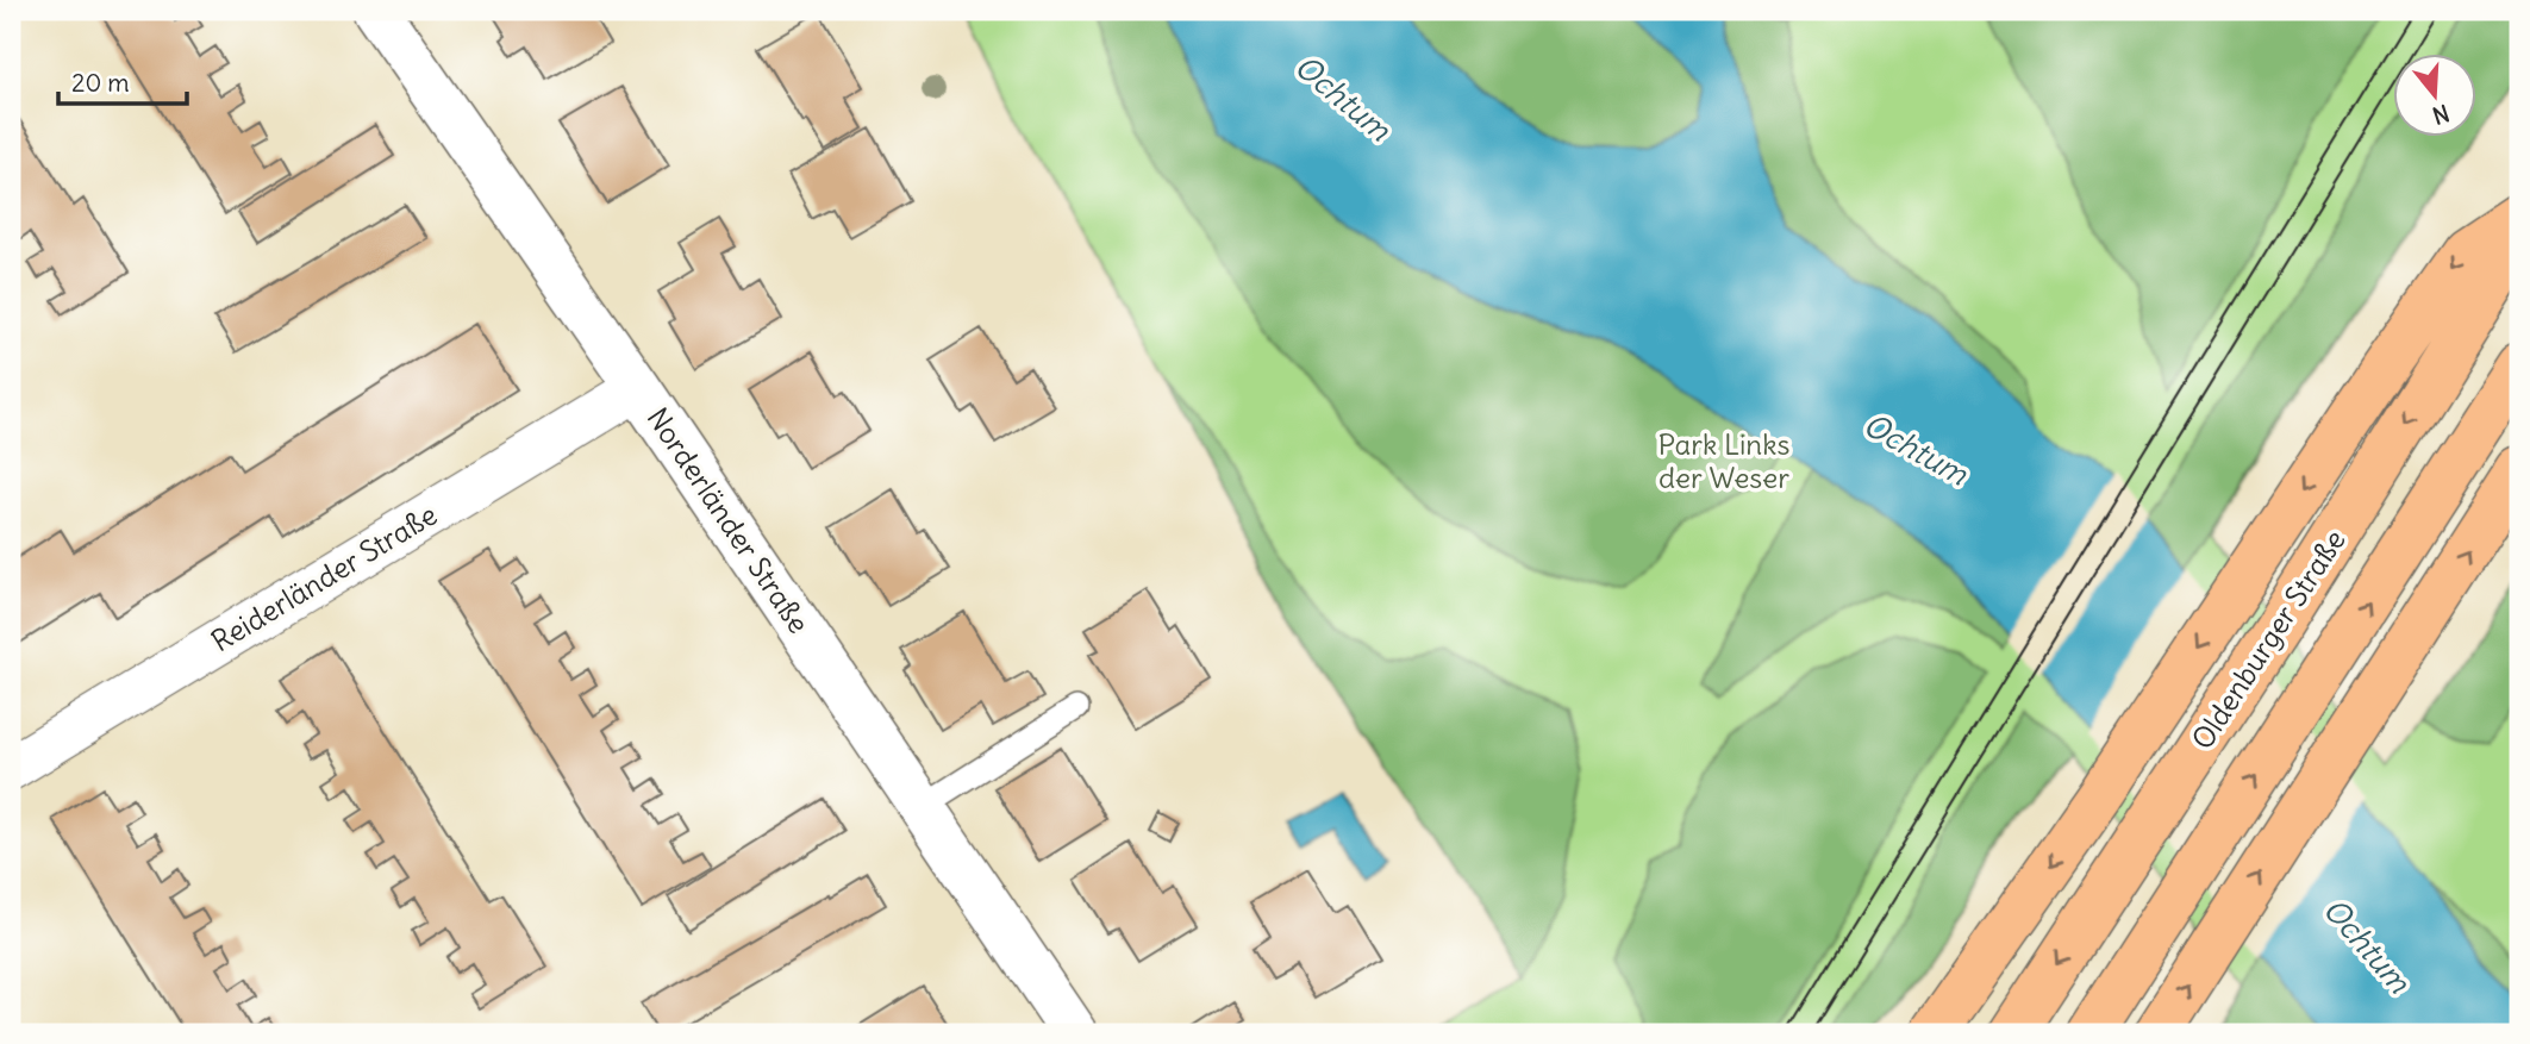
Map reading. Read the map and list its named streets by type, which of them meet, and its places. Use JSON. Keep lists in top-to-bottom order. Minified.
{"streets":{"highway":["Oldenburger Straße"],"street":["Norderländer Straße","Reiderländer Straße"]},"crossings":[["Norderländer Straße","Reiderländer Straße"]],"water":["Ochtum"],"parks":["Park Links der Weser"],"scale_bar":"20 m","north":"bottom"}
